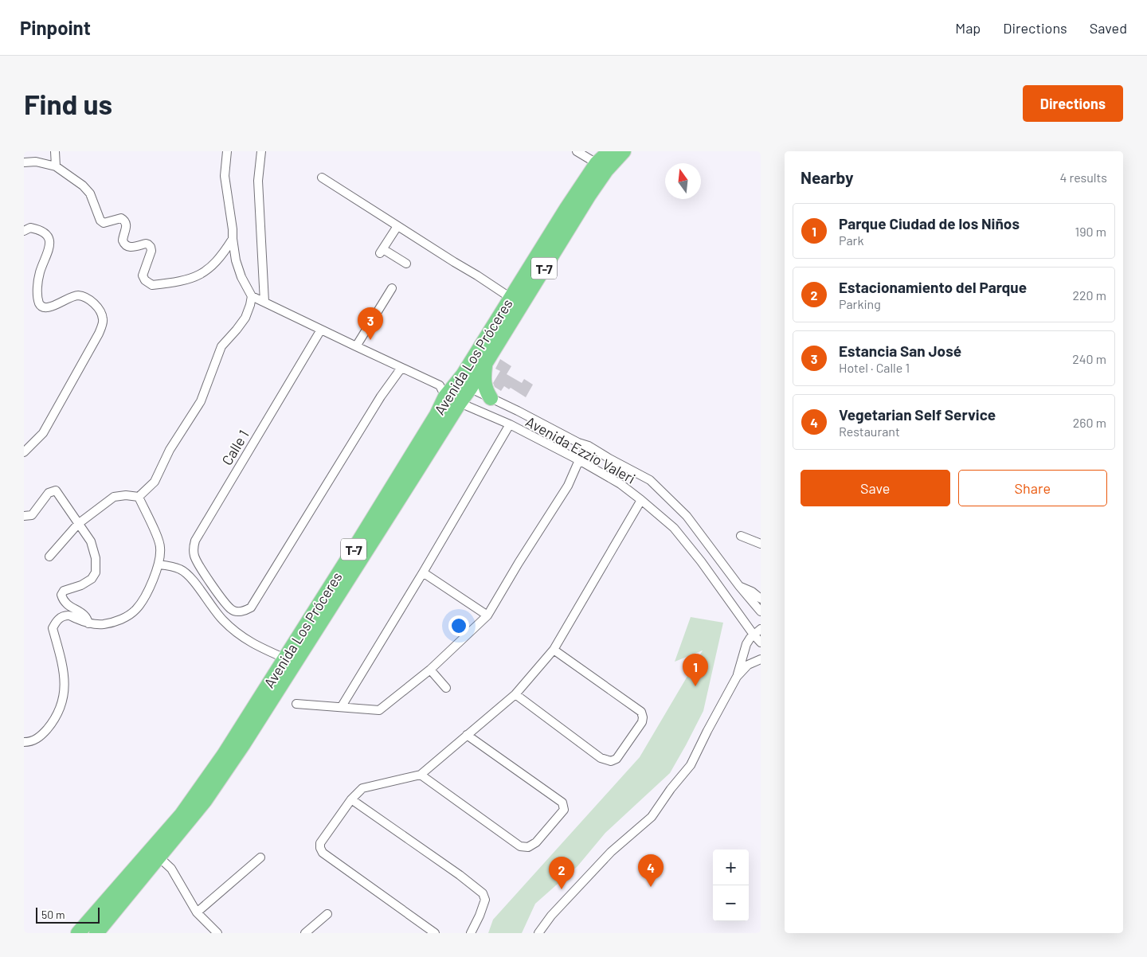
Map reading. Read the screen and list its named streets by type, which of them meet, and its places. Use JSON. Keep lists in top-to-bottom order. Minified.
{"streets":{"highway":["T-7","Avenida Los Próceres"],"street":["Calle 1","Avenida Ezzio Valeri"]},"crossings":[["Avenida Los Próceres","Avenida Ezzio Valeri"],["Calle 1","Avenida Ezzio Valeri"]],"scale_bar":"50 m","north":"top","page":{"header":"Pinpoint","nav":["Map","Directions","Saved"],"buttons":["Directions",["Save","Share"]],"title":"Find us","heading":["Nearby","4 results"],"list":[{"mark":"1","name":"Parque Ciudad de los Niños","note":"Park","value":"190 m"},{"mark":"2","name":"Estacionamiento del Parque","note":"Parking","value":"220 m"},{"mark":"3","name":"Estancia San José","note":"Hotel · Calle 1","value":"240 m"},{"mark":"4","name":"Vegetarian Self Service","note":"Restaurant","value":"260 m"}],"pins":["3","1","4","2"],"map_buttons":["+","−"],"scale":"50 m"}}
